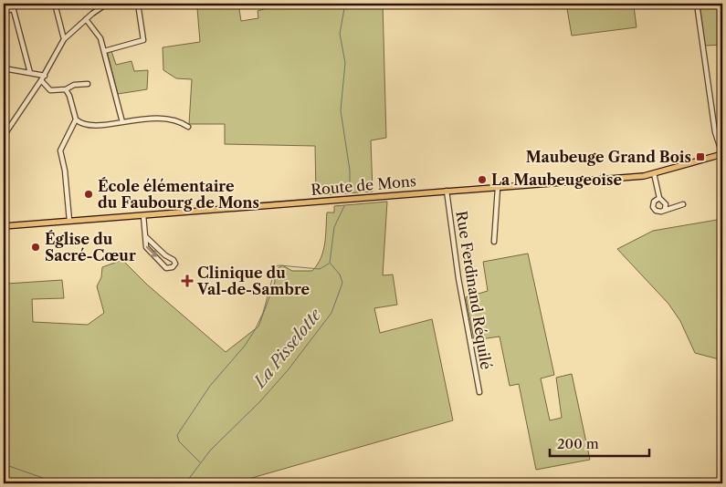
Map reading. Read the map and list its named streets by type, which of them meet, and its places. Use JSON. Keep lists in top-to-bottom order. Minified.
{"streets":{"main road":["Route de Mons"],"street":["Rue Ferdinand Réquilé"]},"crossings":[["Route de Mons","Rue Ferdinand Réquilé"]],"water":["La Pisselotte"],"places":{"transit":["Maubeuge Grand Bois"],"other":["La Maubeugeoise","École élémentaire du Faubourg de Mons","Église du Sacré-Cœur"],"health":["Clinique du Val-de-Sambre"]},"scale_bar":"200 m"}
